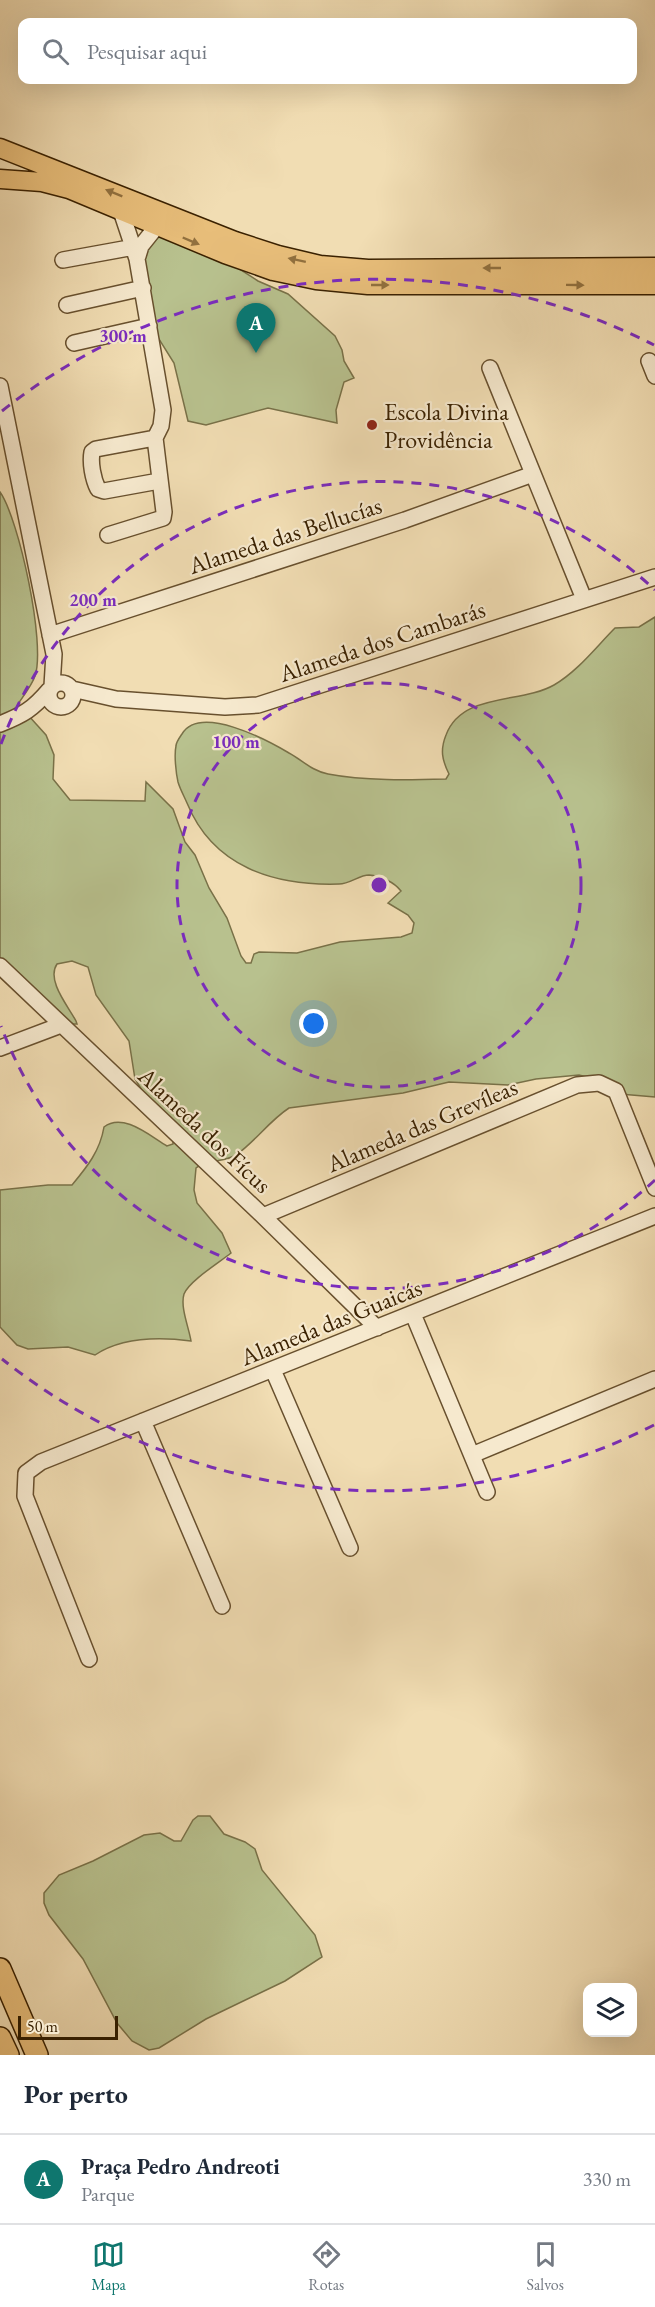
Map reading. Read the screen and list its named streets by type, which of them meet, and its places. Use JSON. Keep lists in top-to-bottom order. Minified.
{"streets":{"street":["Alameda das Bellucías","Alameda dos Cambarás","Alameda das Grevíleas","Alameda dos Fícus","Alameda das Guaicás"]},"crossings":[["Alameda das Grevíleas","Alameda dos Fícus"],["Alameda dos Fícus","Alameda das Guaicás"]],"places":["Escola Divina Providência"],"scale_bar":"50 m","page":{"search":"Pesquisar aqui","pins":"A","scale":"50 m","heading":"Por perto","list":[{"mark":"A","name":"Praça Pedro Andreoti","note":"Parque","value":"330 m"}],"nav":["Mapa","Rotas","Salvos"]},"rings":["300 m","200 m","100 m"]}
